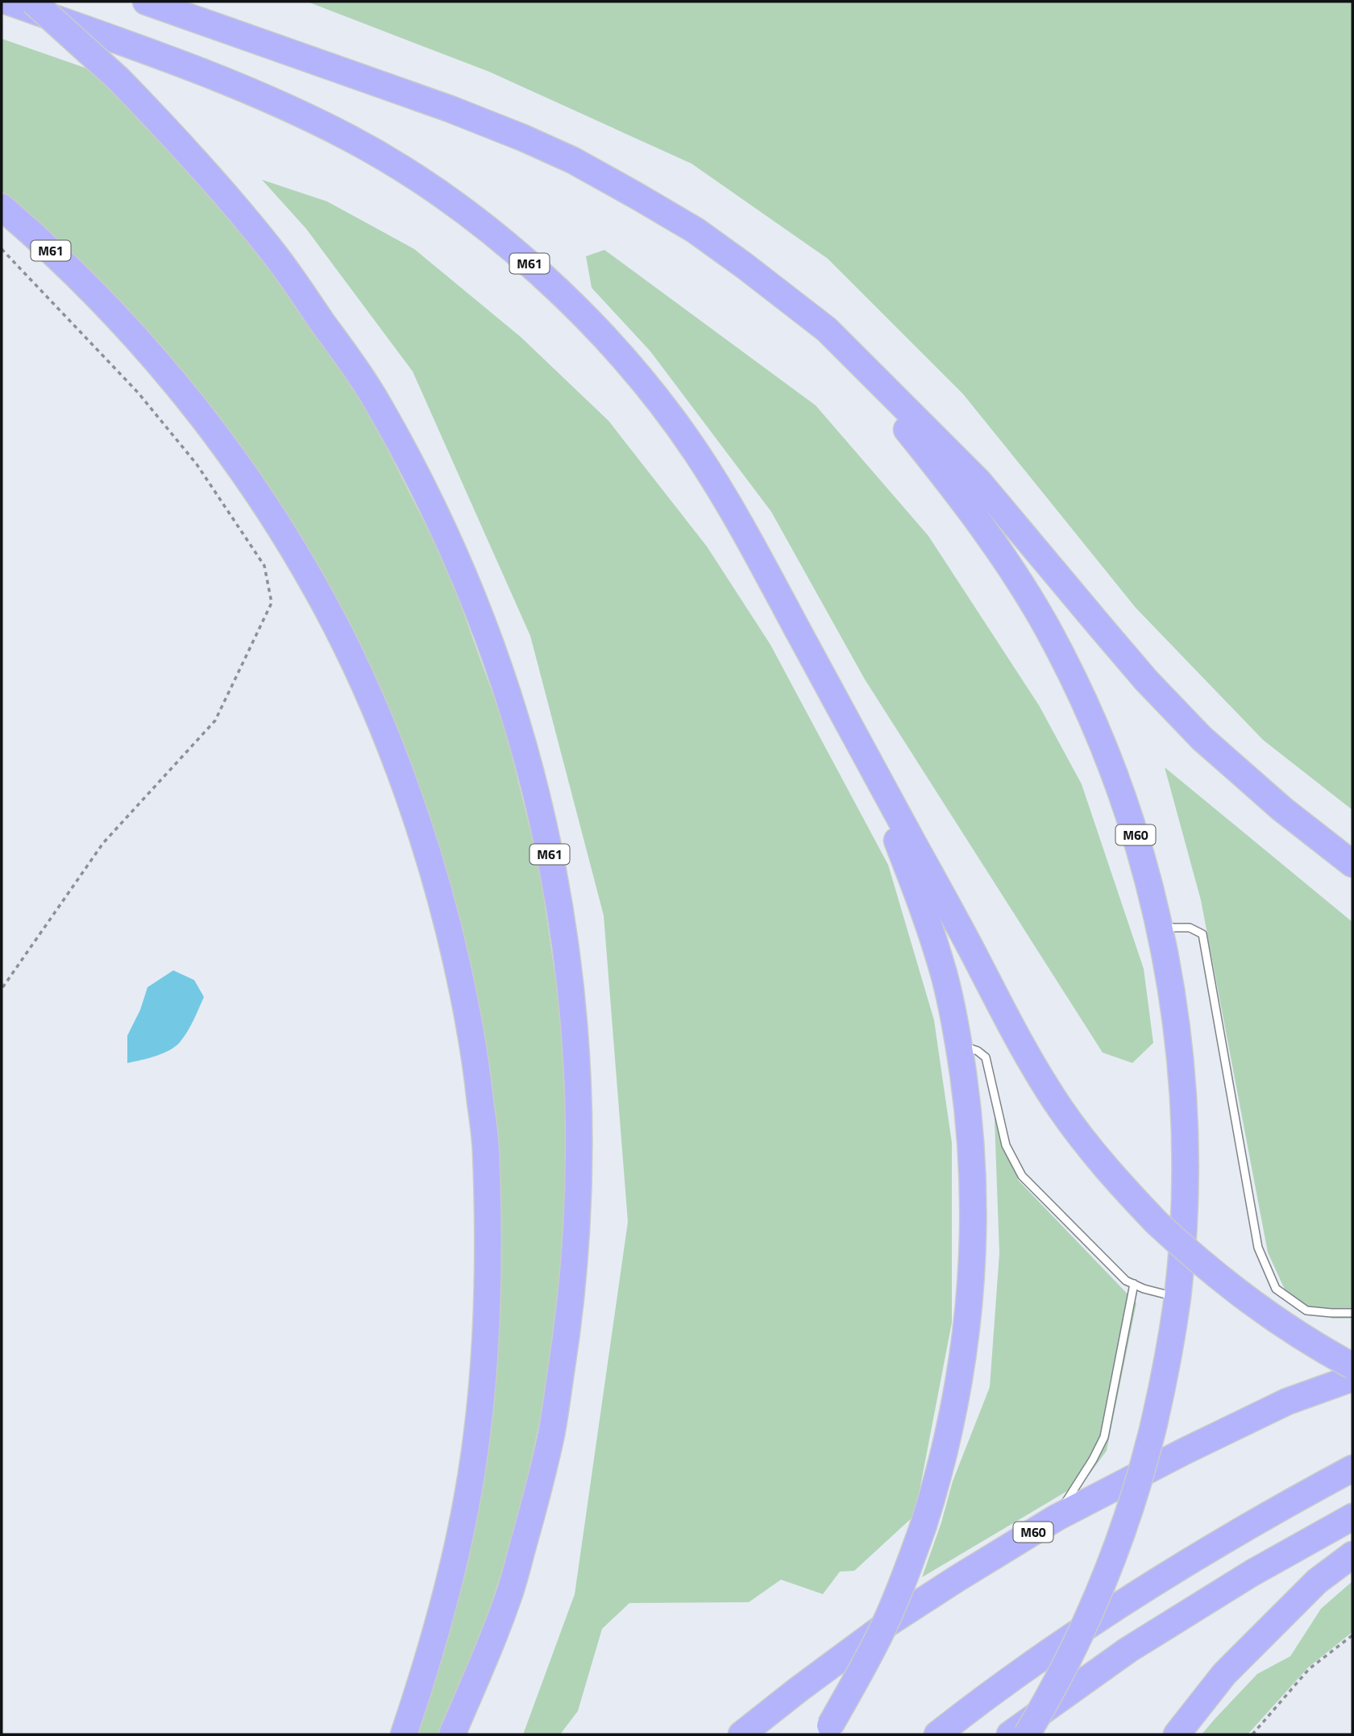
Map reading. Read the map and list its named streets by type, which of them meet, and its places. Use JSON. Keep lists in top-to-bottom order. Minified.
{"streets":{"highway":["M61","M60"]}}
